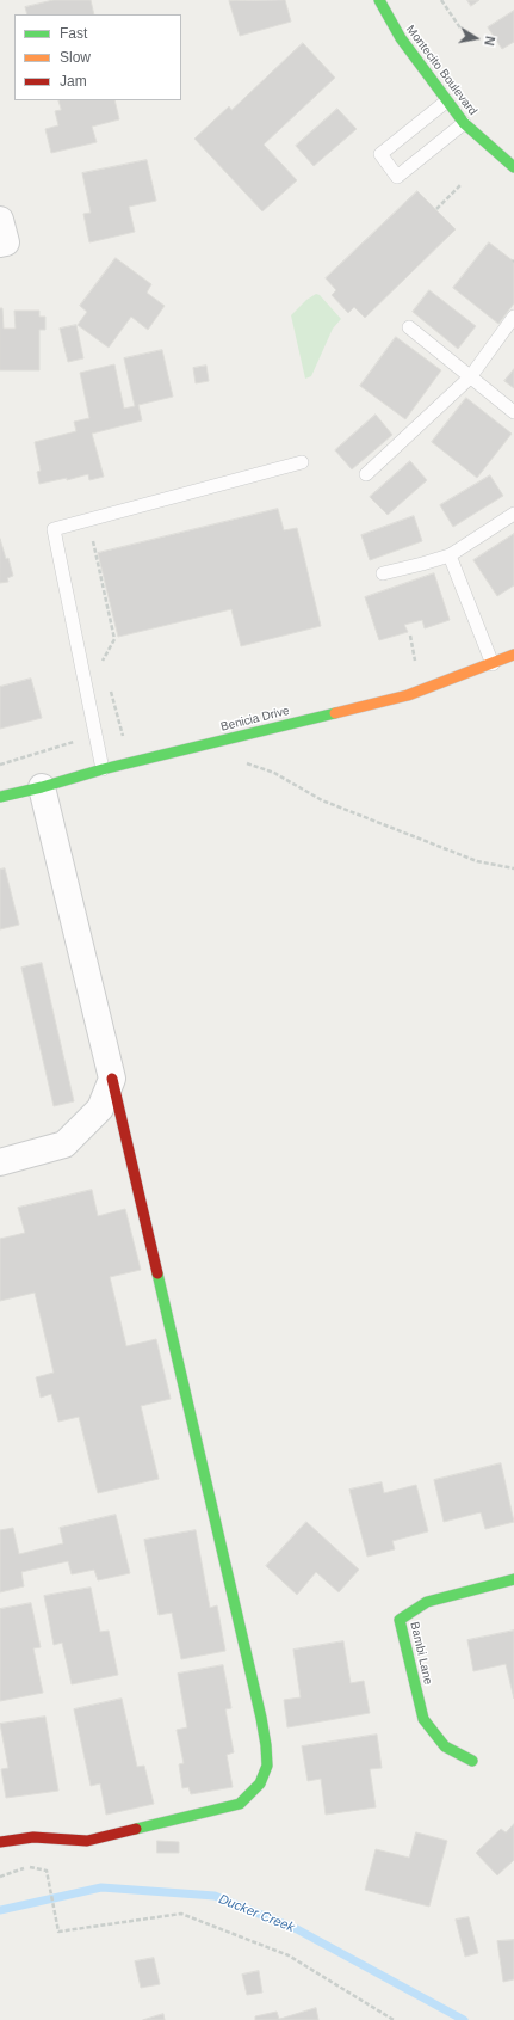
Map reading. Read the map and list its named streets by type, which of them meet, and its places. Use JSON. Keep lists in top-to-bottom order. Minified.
{"streets":{"street":["Montecito Boulevard","Benicia Drive","Bambi Lane"]},"water":["Ducker Creek"],"legend":["Fast","Slow","Jam"],"north":"right"}
